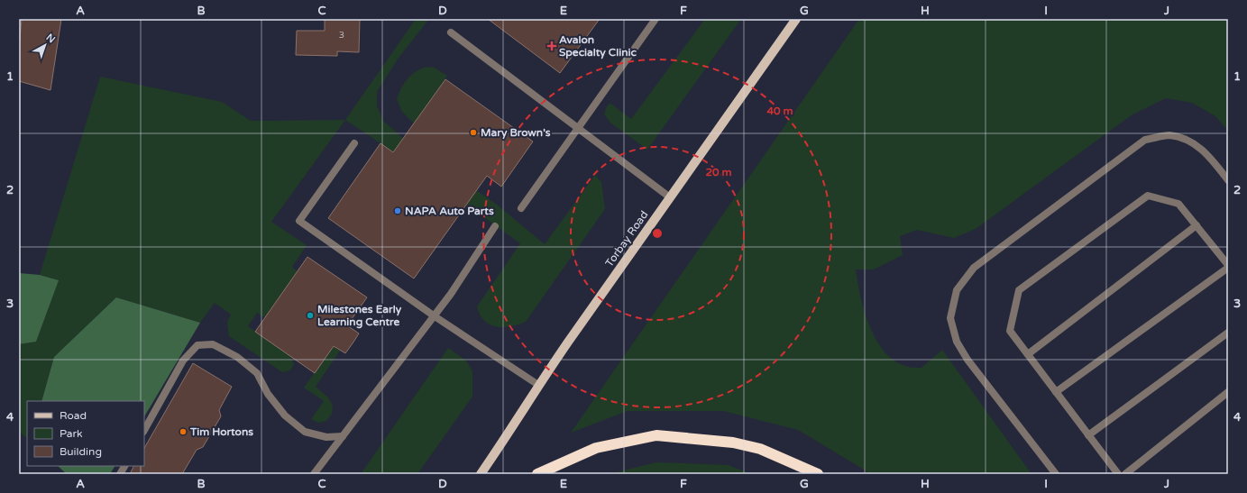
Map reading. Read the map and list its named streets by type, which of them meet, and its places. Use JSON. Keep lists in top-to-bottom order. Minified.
{"streets":{"main road":["Torbay Road"]},"places":{"health":["Avalon Specialty Clinic"],"other":["Mary Brown's","NAPA Auto Parts","Milestones Early Learning Centre","Tim Hortons"]},"house_numbers":["3"],"legend":["Road","Park","Building"],"north":"top right","grid":{"columns":["A","B","C","D","E","F","G","H","I","J"],"rows":["1","2","3","4"]},"rings":["40 m","20 m"]}
